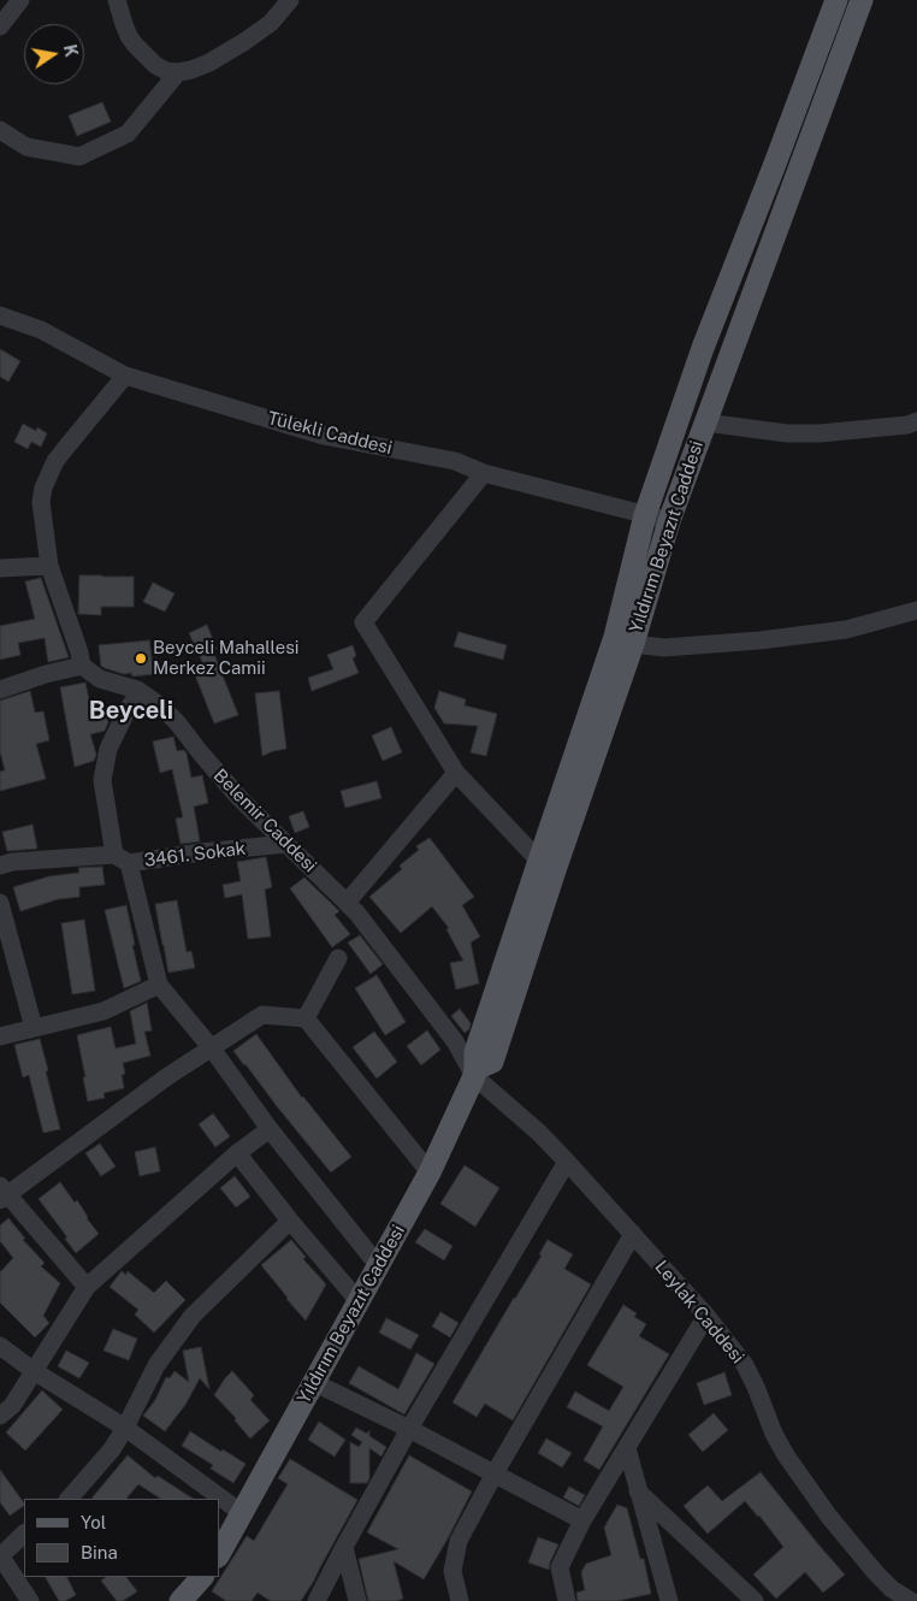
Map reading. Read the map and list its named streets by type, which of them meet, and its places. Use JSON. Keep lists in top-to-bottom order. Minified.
{"streets":{"main road":["Yıldırım Beyazıt Caddesi"],"street":["Tülekli Caddesi","Belemir Caddesi","3461. Sokak","Leylak Caddesi"]},"crossings":[["Tülekli Caddesi","Yıldırım Beyazıt Caddesi"],["Yıldırım Beyazıt Caddesi","Belemir Caddesi"],["Yıldırım Beyazıt Caddesi","Leylak Caddesi"],["Belemir Caddesi","3461. Sokak"],["Belemir Caddesi","Leylak Caddesi"]],"districts":["Beyceli"],"places":["Beyceli Mahallesi Merkez Camii"],"legend":["Yol","Bina"],"north":"right"}
